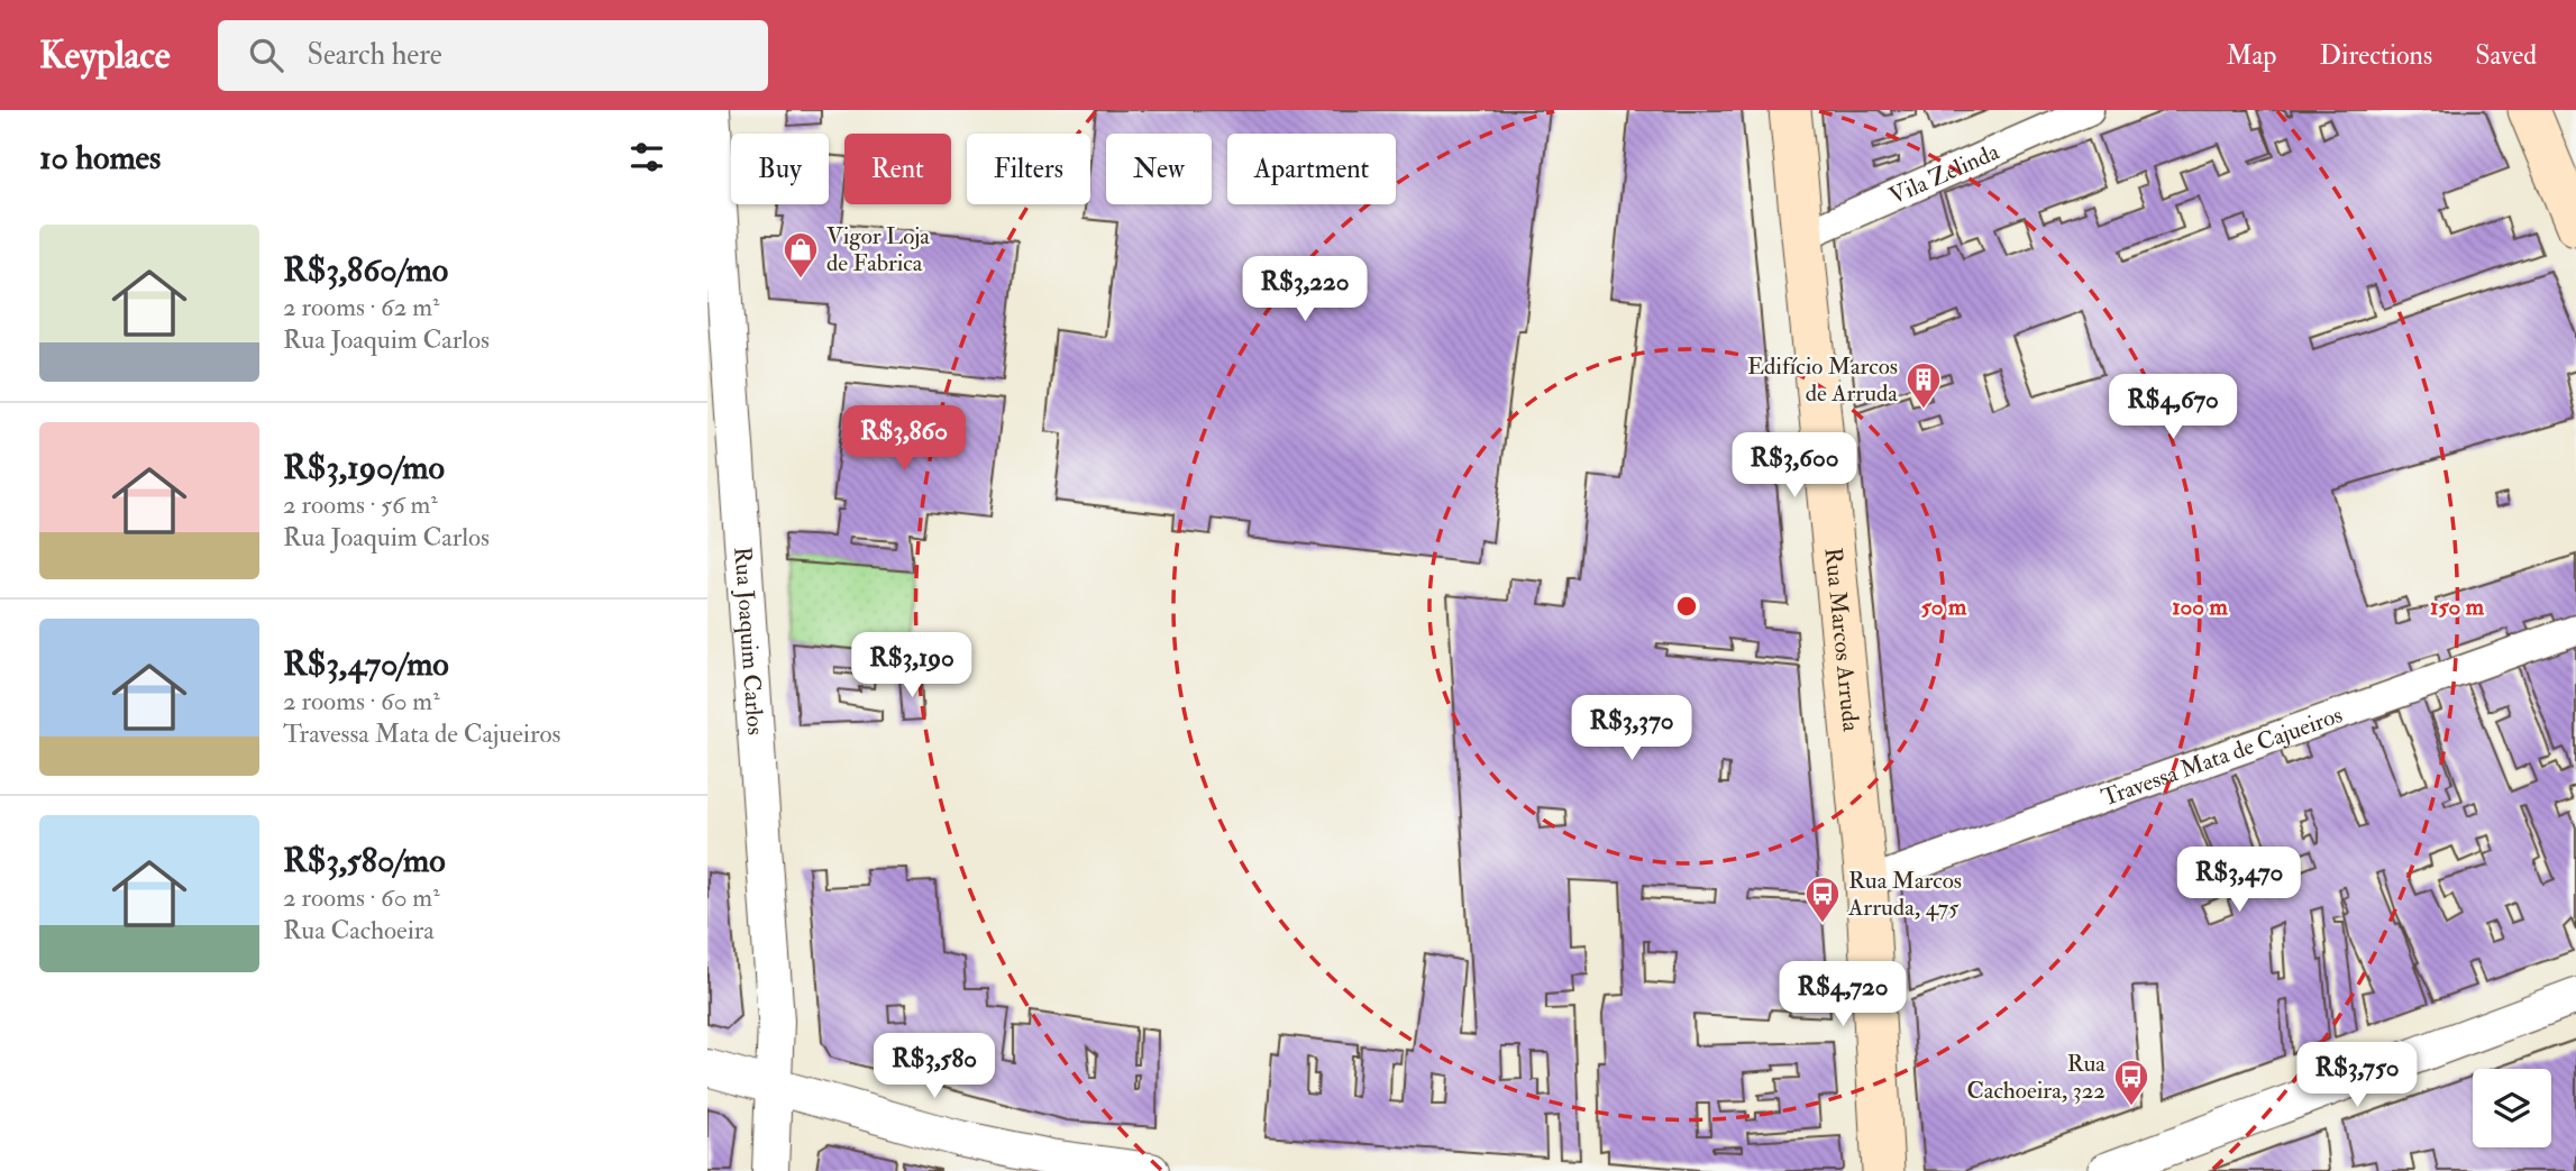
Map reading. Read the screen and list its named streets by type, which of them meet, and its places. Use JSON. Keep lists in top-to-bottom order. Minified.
{"streets":{"main road":["Rua Marcos Arruda"],"street":["Vila Zelinda","Rua Joaquim Carlos","Travessa Mata de Cajueiros"]},"crossings":[["Vila Zelinda","Rua Marcos Arruda"],["Rua Marcos Arruda","Travessa Mata de Cajueiros"]],"places":{"shop":["Vigor Loja de Fabrica"],"building":["Edifício Marcos de Arruda"],"bus stop":["Rua Marcos Arruda, 475","Rua Cachoeira, 322"]},"page":{"header":"Keyplace","search":"Search here","nav":["Map","Directions","Saved"],"heading":"10 homes","chip":["Buy","Rent","Filters","New","Apartment"],"list":[{"name":"R$3,860/mo","note":"2 rooms · 62 m² · Rua Joaquim Carlos"},{"name":"R$3,190/mo","note":"2 rooms · 56 m² · Rua Joaquim Carlos"},{"name":"R$3,470/mo","note":"2 rooms · 60 m² · Travessa Mata de Cajueiros"},{"name":"R$3,580/mo","note":"2 rooms · 60 m² · Rua Cachoeira"}],"price":["R$3,220","R$4,670","R$3,860","R$3,600","R$3,190","R$3,370","R$3,470","R$4,720","R$3,580","R$3,750"]},"rings":["50 m","100 m","150 m"]}
